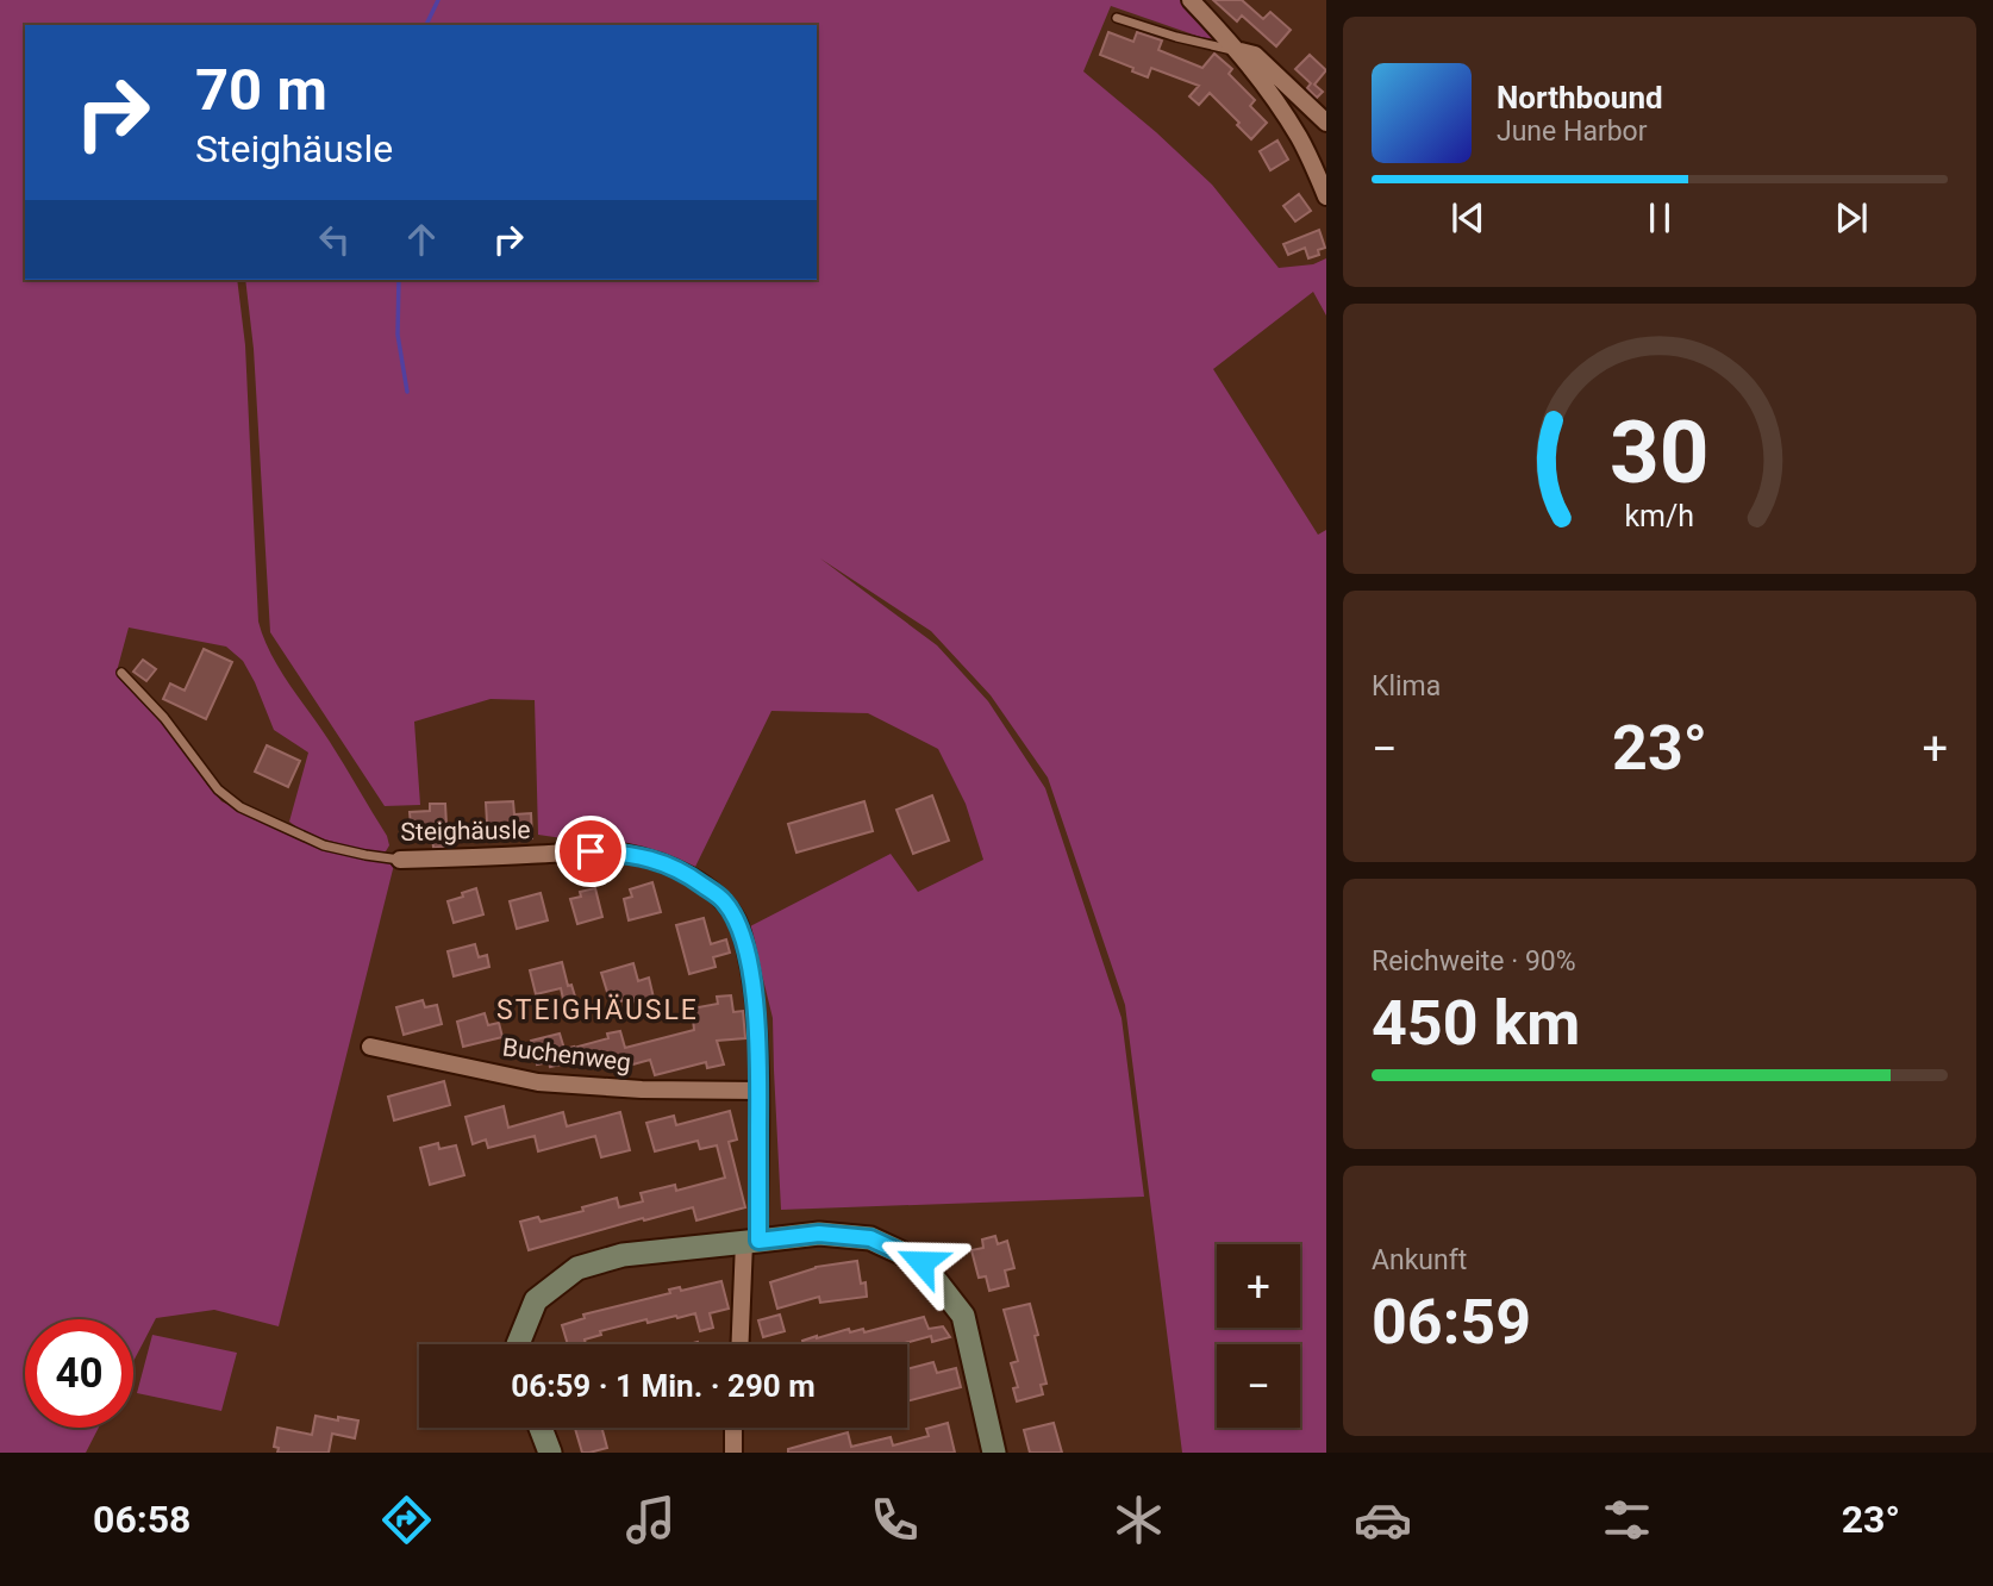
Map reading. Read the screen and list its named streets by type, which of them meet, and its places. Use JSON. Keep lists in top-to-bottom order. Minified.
{"streets":{"street":["Steighäusle","Buchenweg"]},"crossings":[["Steighäusle","Buchenweg"]],"districts":["STEIGHÄUSLE"],"page":{"turn":["70 m","Steighäusle"],"song":["Northbound","June Harbor"],"tile":["Klima",["Reichweite · 90%","450 km"],["Ankunft","06:59"]],"heat":["−","23°","+"],"map_buttons":["+","−"],"limit":"40","trip":"06:59 · 1 Min. · 290 m","tabs":["06:58","23°"],"gauge":["30","km/h"]}}
